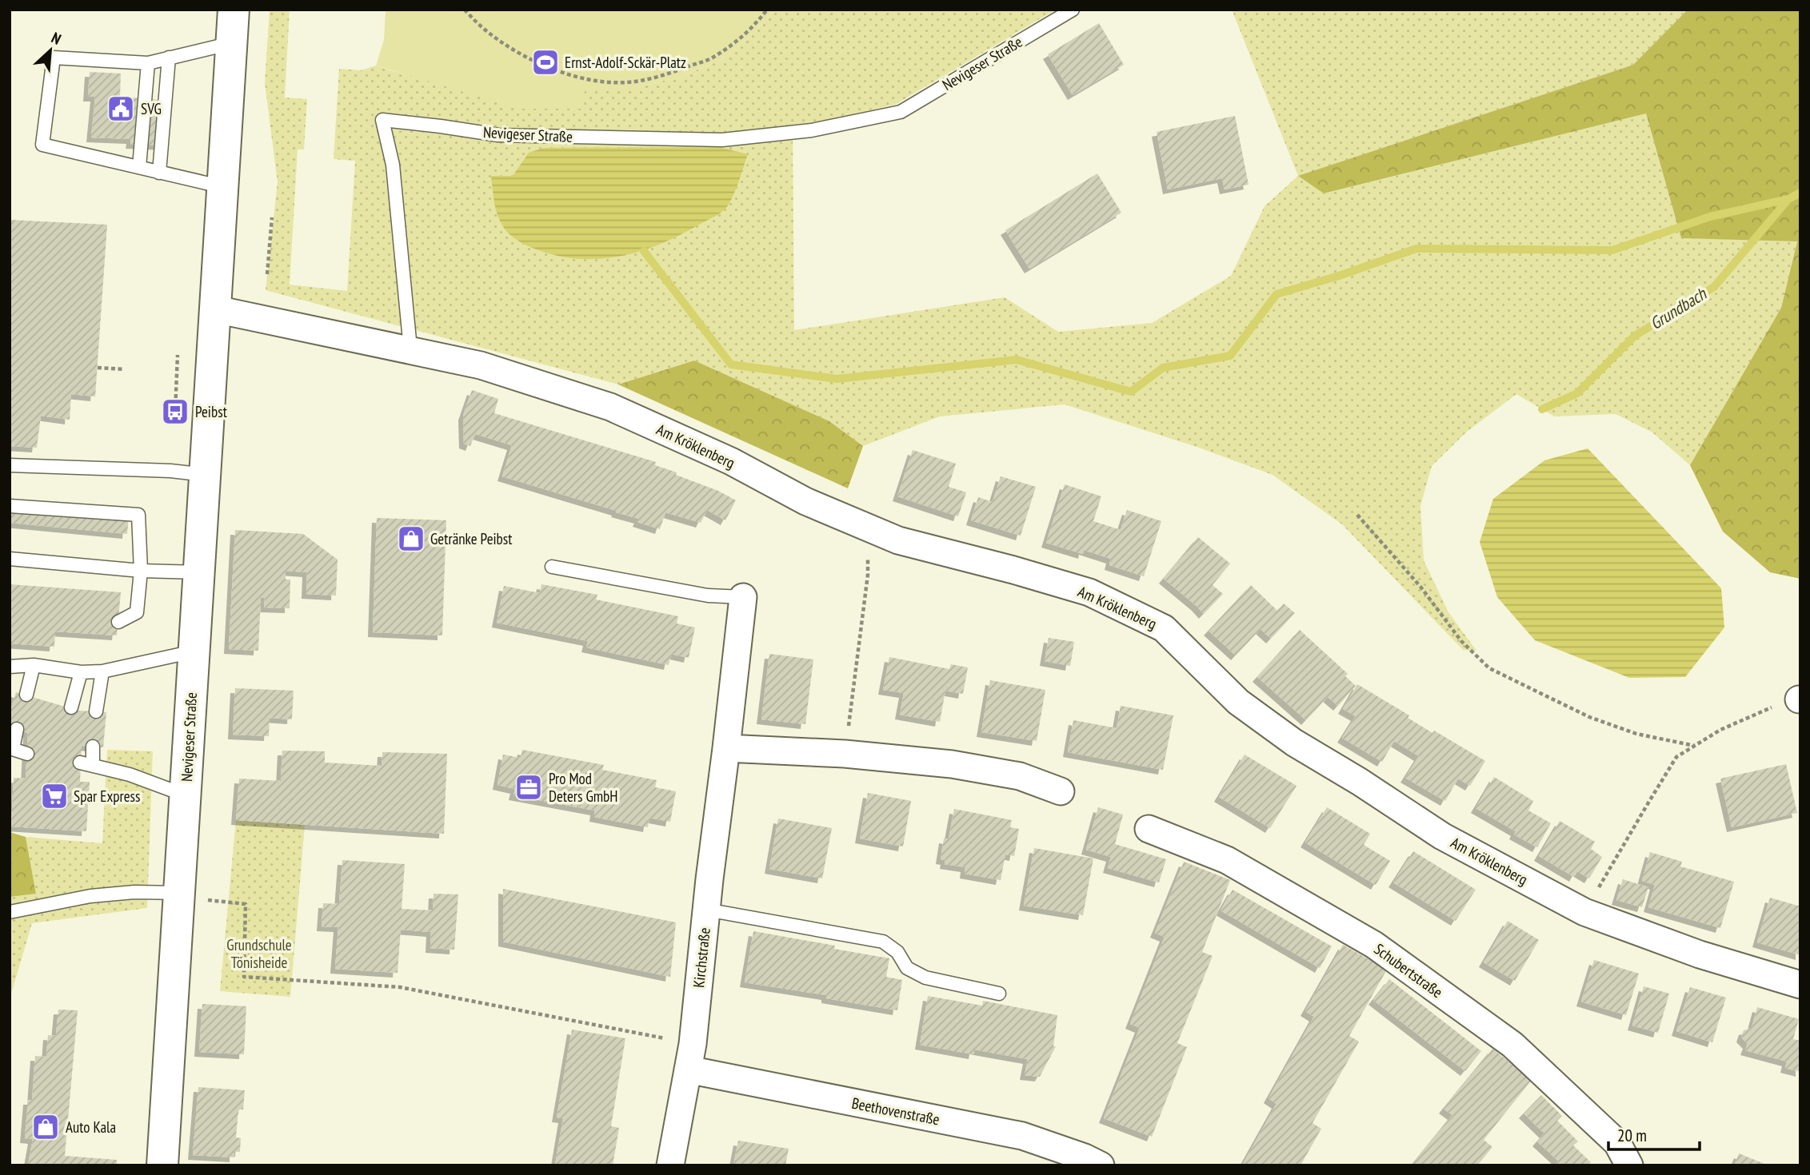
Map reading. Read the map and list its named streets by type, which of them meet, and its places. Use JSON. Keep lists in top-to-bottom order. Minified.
{"streets":{"main road":["Nevigeser Straße"],"street":["Am Kröklenberg","Kirchstraße","Schubertstraße","Beethovenstraße"]},"crossings":[["Nevigeser Straße","Am Kröklenberg"],["Kirchstraße","Beethovenstraße"]],"water":["Grundbach"],"parks":["Grundschule Tönisheide"],"places":{"sports":["Ernst-Adolf-Sckär-Platz"],"public building":["SVG"],"bus stop":["Peibst"],"shop":["Getränke Peibst","Auto Kala"],"office":["Pro Mod Deters GmbH"],"supermarket":["Spar Express"]},"scale_bar":"20 m","north":"top right"}
